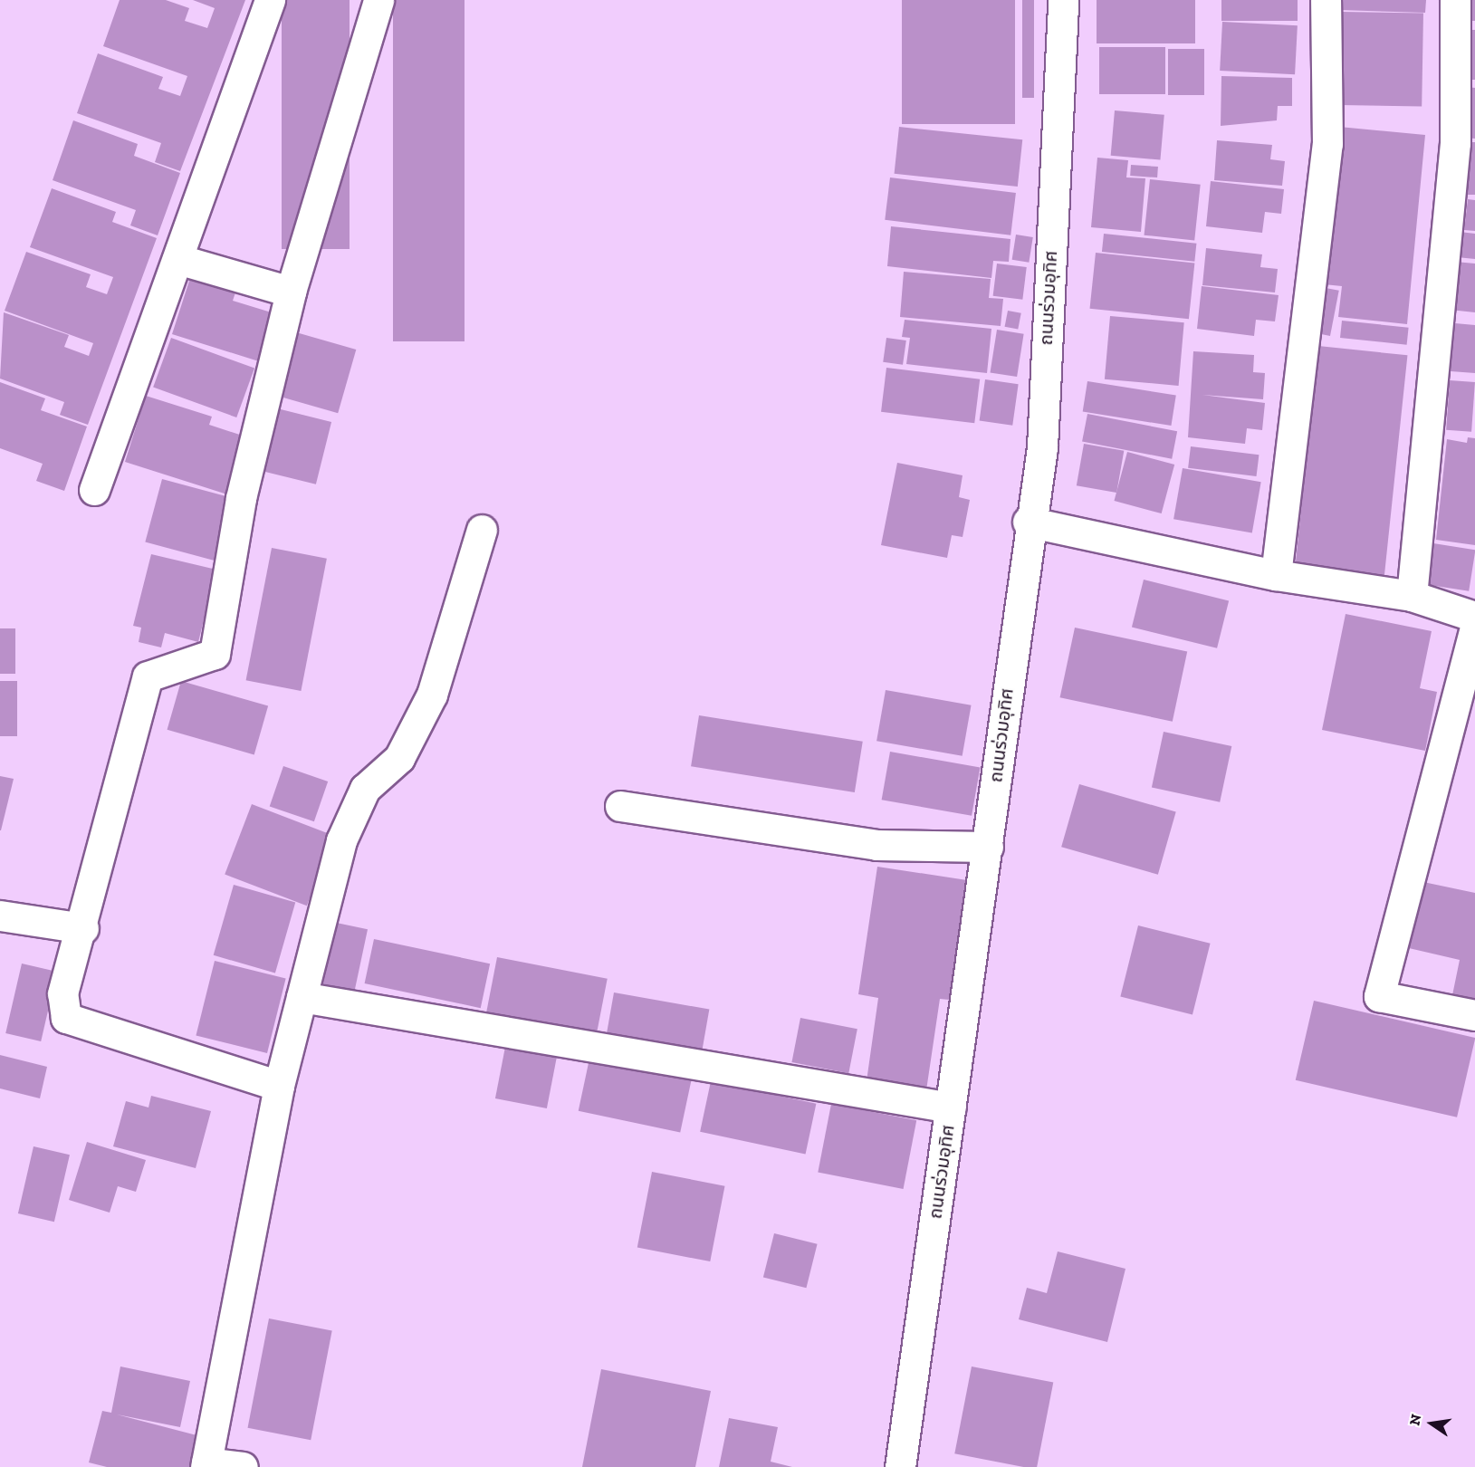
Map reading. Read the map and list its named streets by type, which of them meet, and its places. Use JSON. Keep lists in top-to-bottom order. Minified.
{"streets":{"street":["ถนนร่วมอุทิศ"]},"north":"left"}
